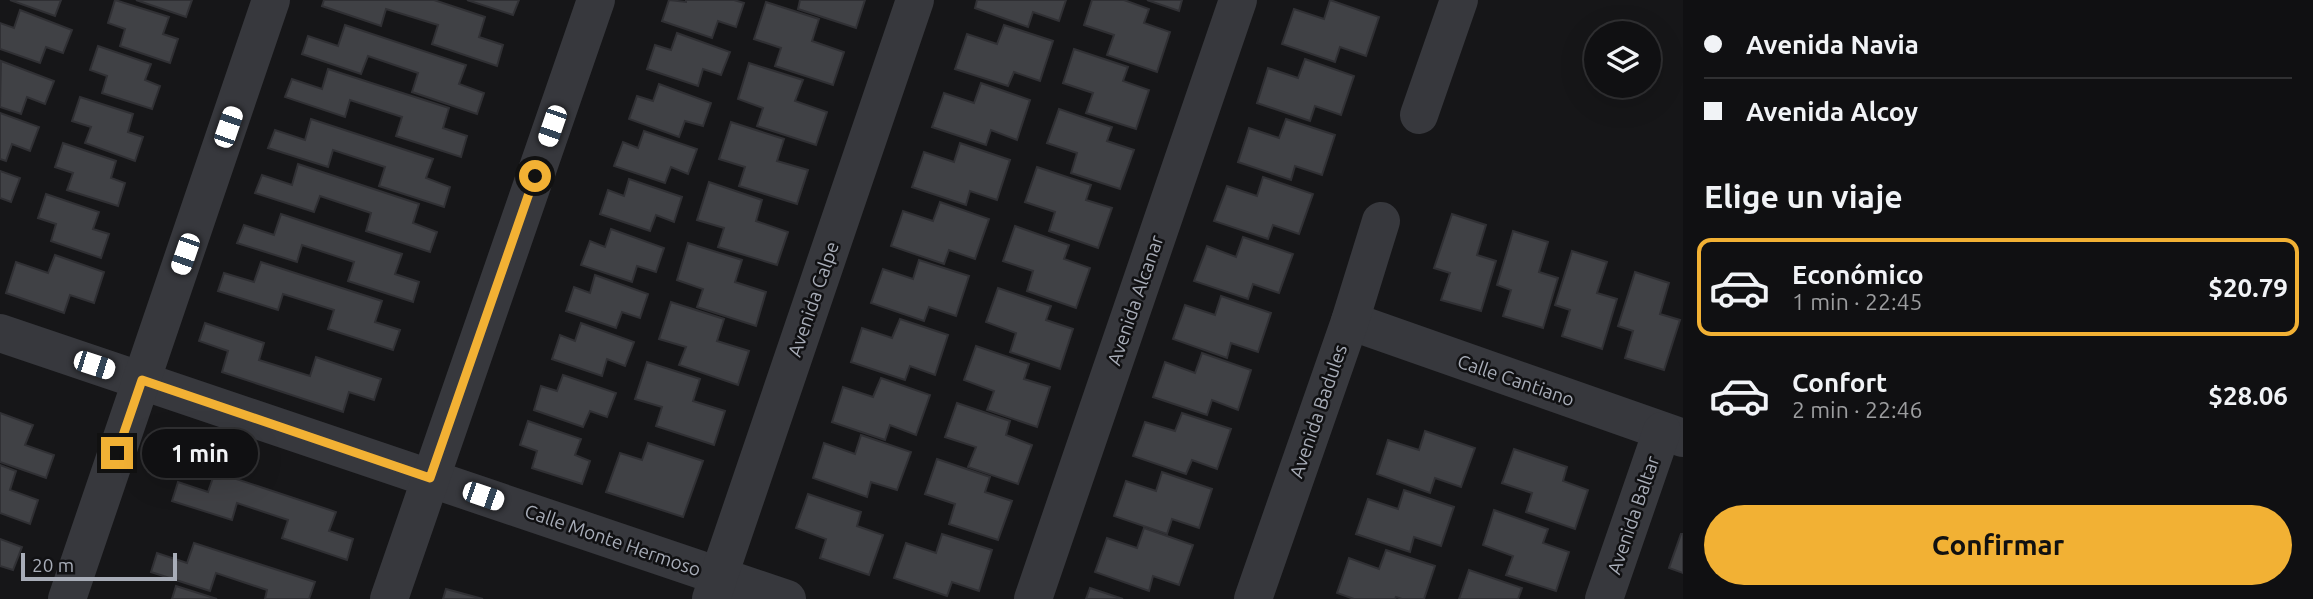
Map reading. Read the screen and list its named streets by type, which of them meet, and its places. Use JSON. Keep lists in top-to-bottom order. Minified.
{"streets":{"street":["Avenida Calpe","Avenida Alcanar","Calle Cantiano","Avenida Badules","Avenida Baltar","Calle Monte Hermoso"]},"crossings":[["Avenida Calpe","Calle Monte Hermoso"],["Calle Cantiano","Avenida Badules"],["Calle Cantiano","Avenida Baltar"]],"scale_bar":"20 m","page":{"banner":["Avenida Navia","Avenida Alcoy"],"heading":"Elige un viaje","list":[{"name":"Económico","note":"1 min · 22:45","value":"$20.79"},{"name":"Confort","note":"2 min · 22:46","value":"$28.06"}],"bubble":"1 min","buttons":"Confirmar","scale":"20 m"}}
